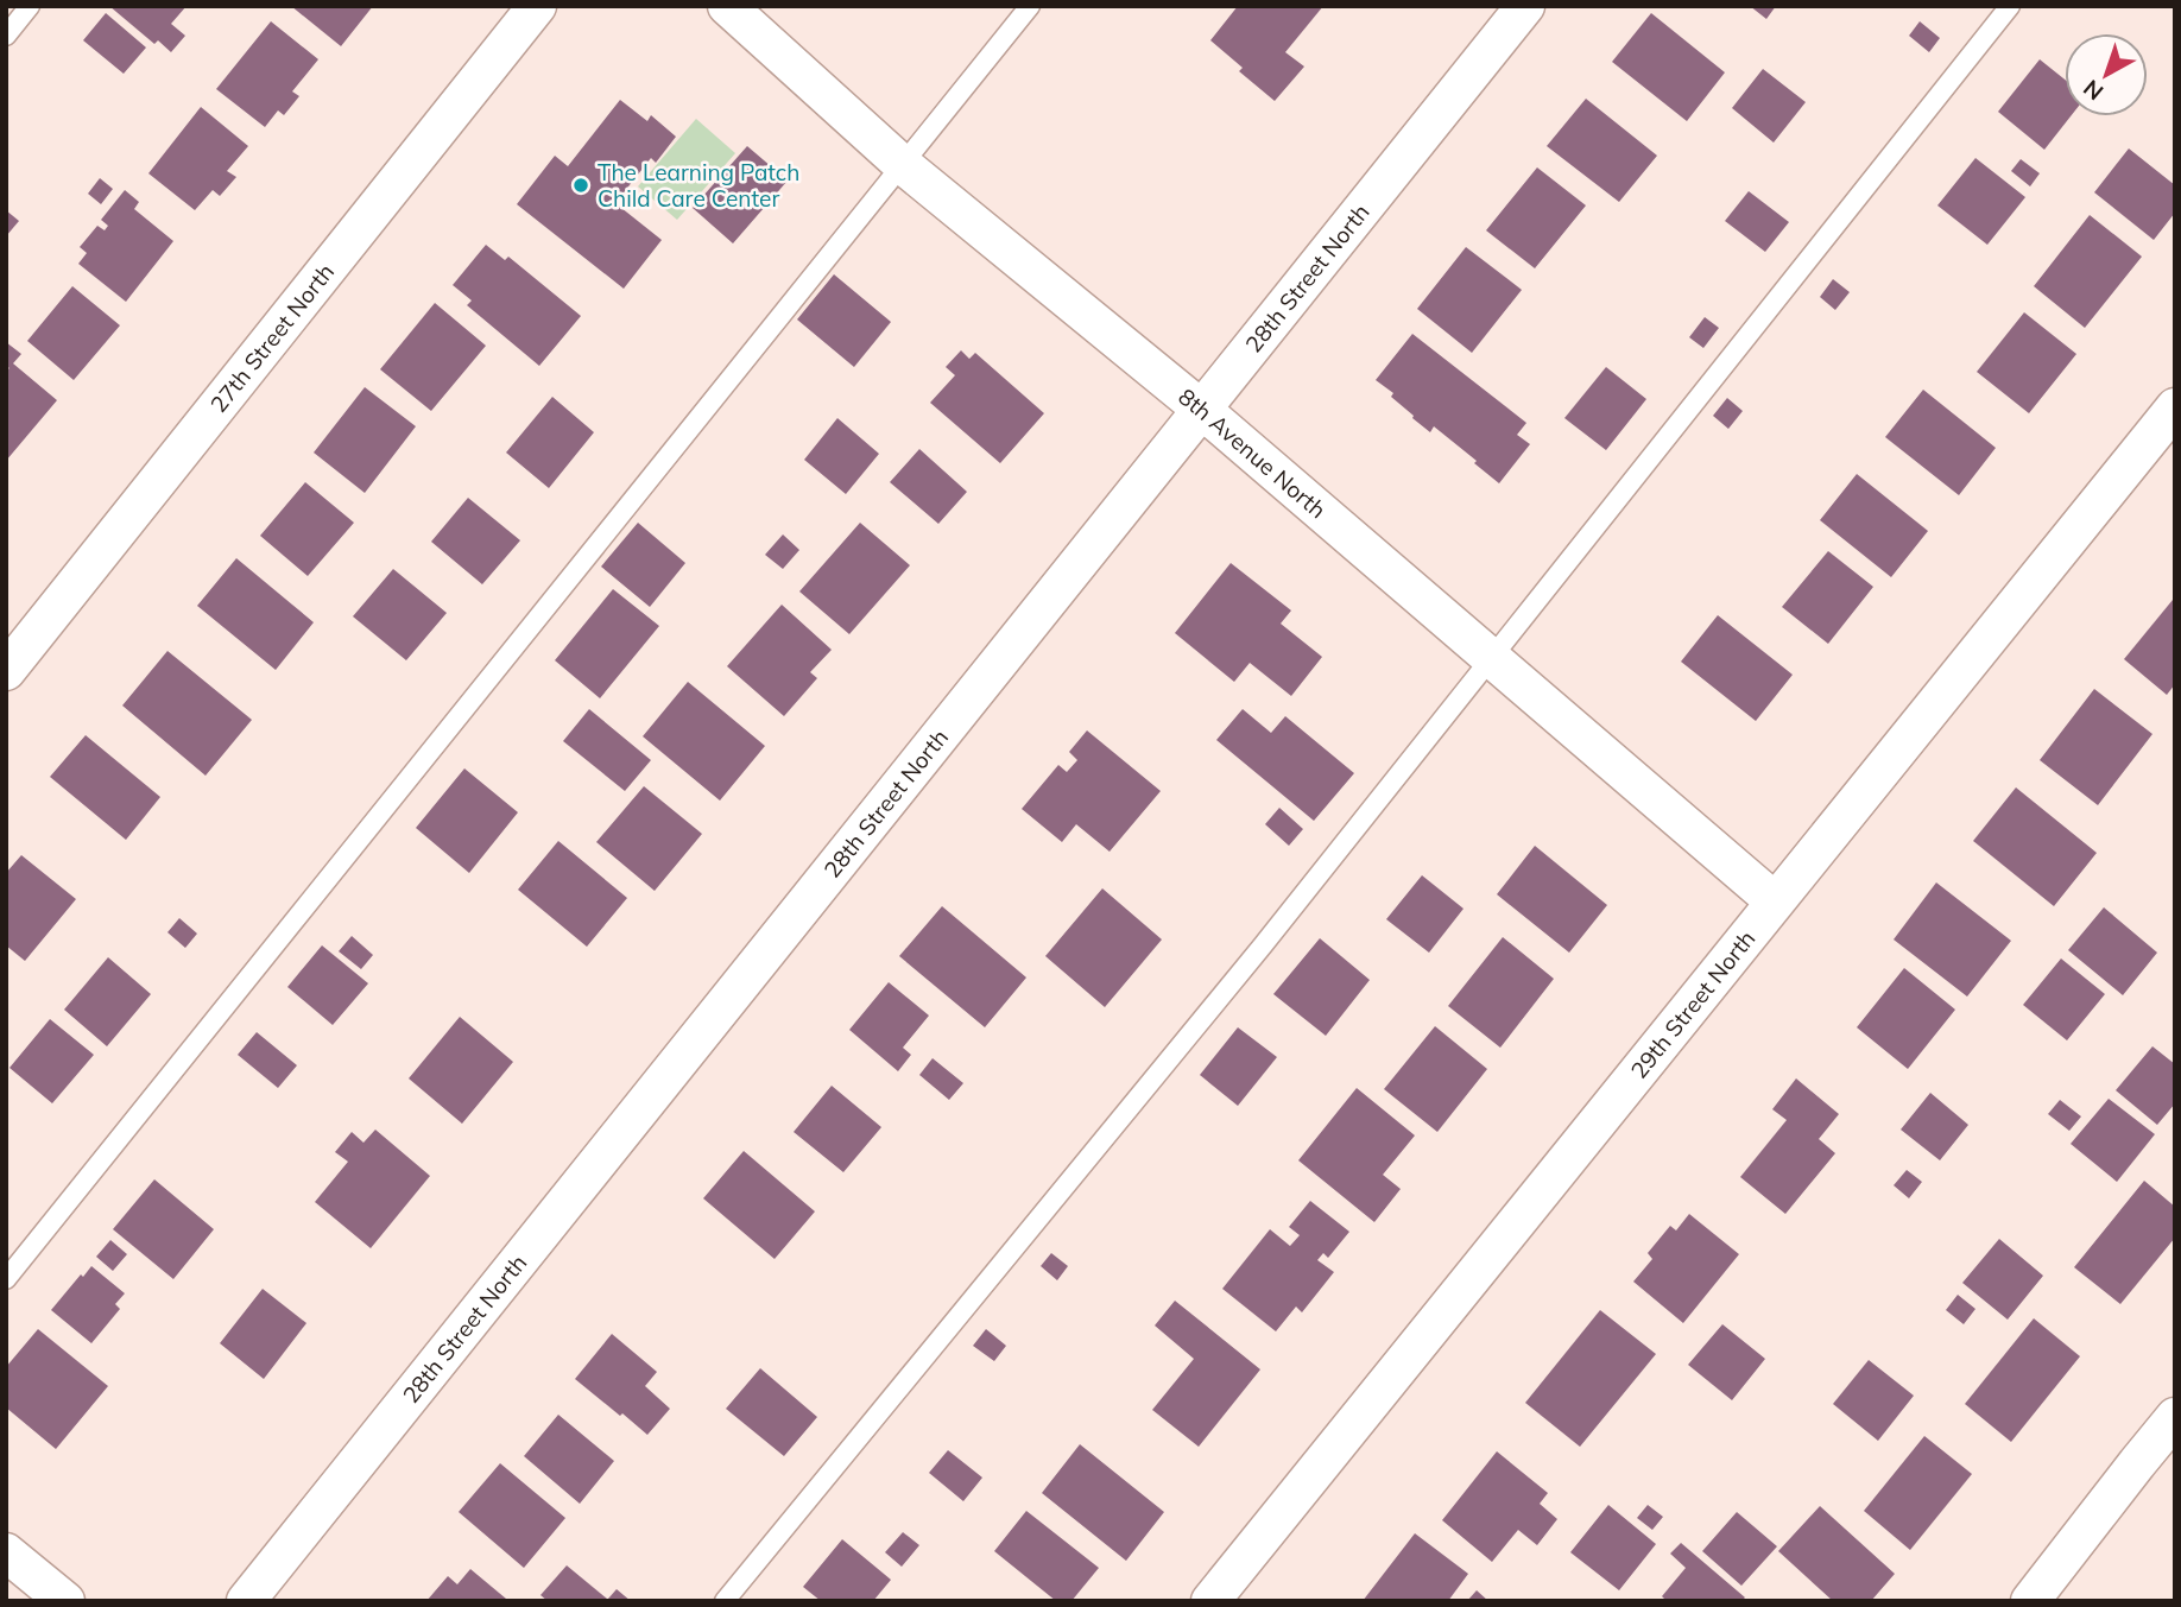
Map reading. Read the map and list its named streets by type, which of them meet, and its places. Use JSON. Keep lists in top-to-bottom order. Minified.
{"streets":{"street":["28th Street North","27th Street North","8th Avenue North","29th Street North"]},"crossings":[["28th Street North","8th Avenue North"],["8th Avenue North","29th Street North"]],"places":["The Learning Patch Child Care Center"],"north":"bottom left"}
